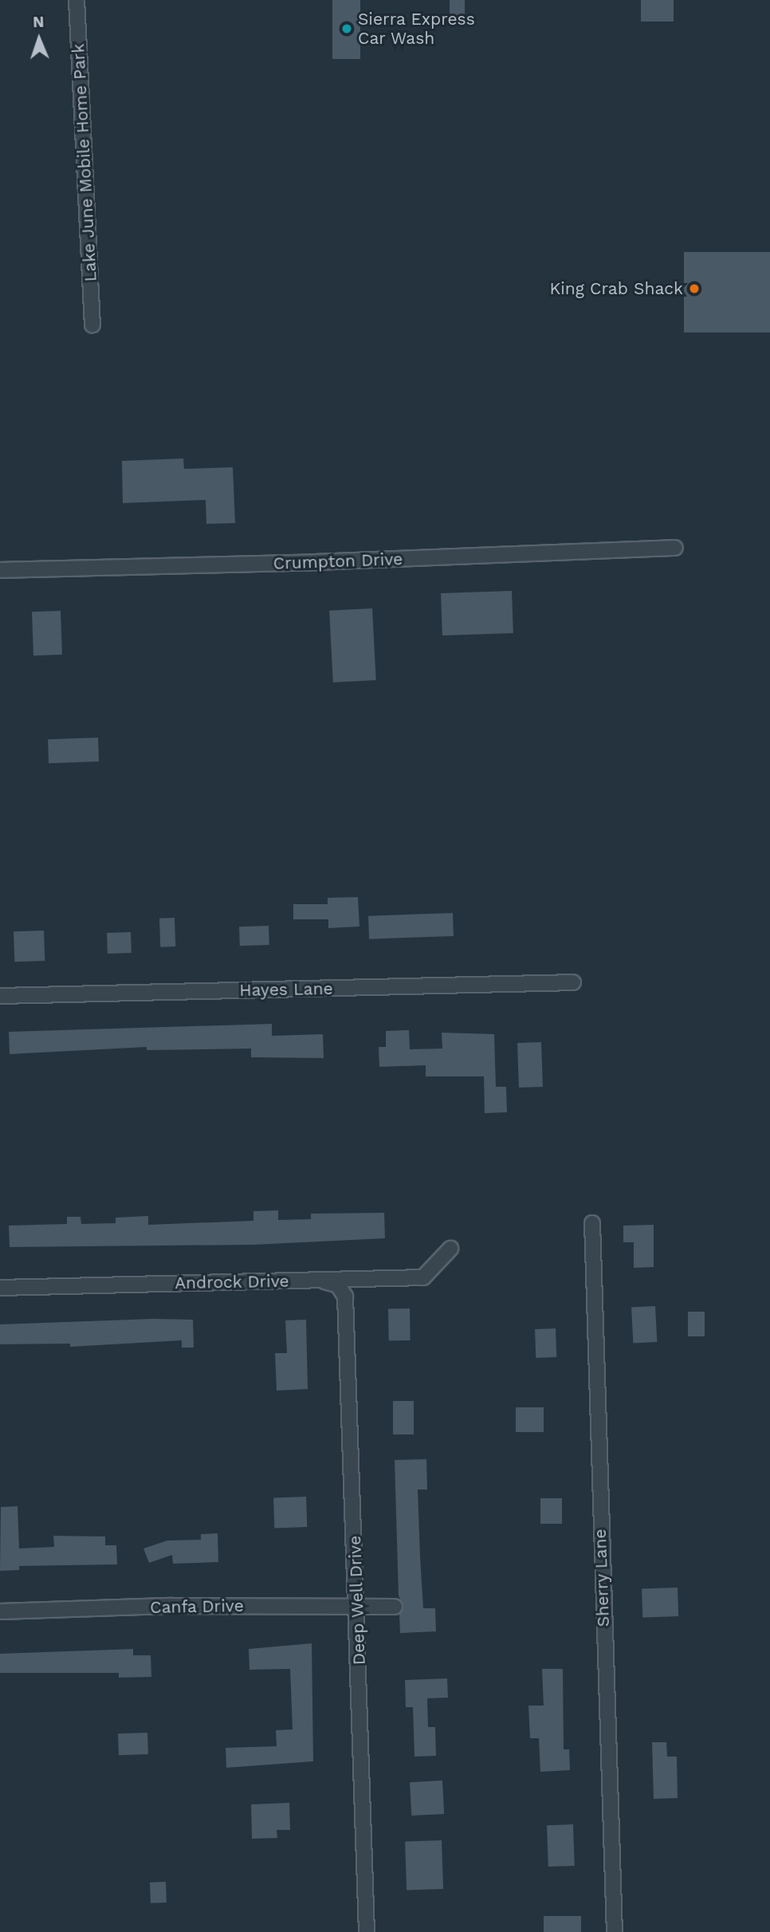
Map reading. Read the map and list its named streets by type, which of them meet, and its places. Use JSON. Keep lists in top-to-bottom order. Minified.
{"streets":{"street":["Lake June Mobile Home Park","Crumpton Drive","Hayes Lane","Androck Drive","Sherry Lane","Deep Well Drive","Canfa Drive"]},"crossings":[["Androck Drive","Deep Well Drive"],["Deep Well Drive","Canfa Drive"]],"places":["Sierra Express Car Wash","King Crab Shack"],"north":"top"}
